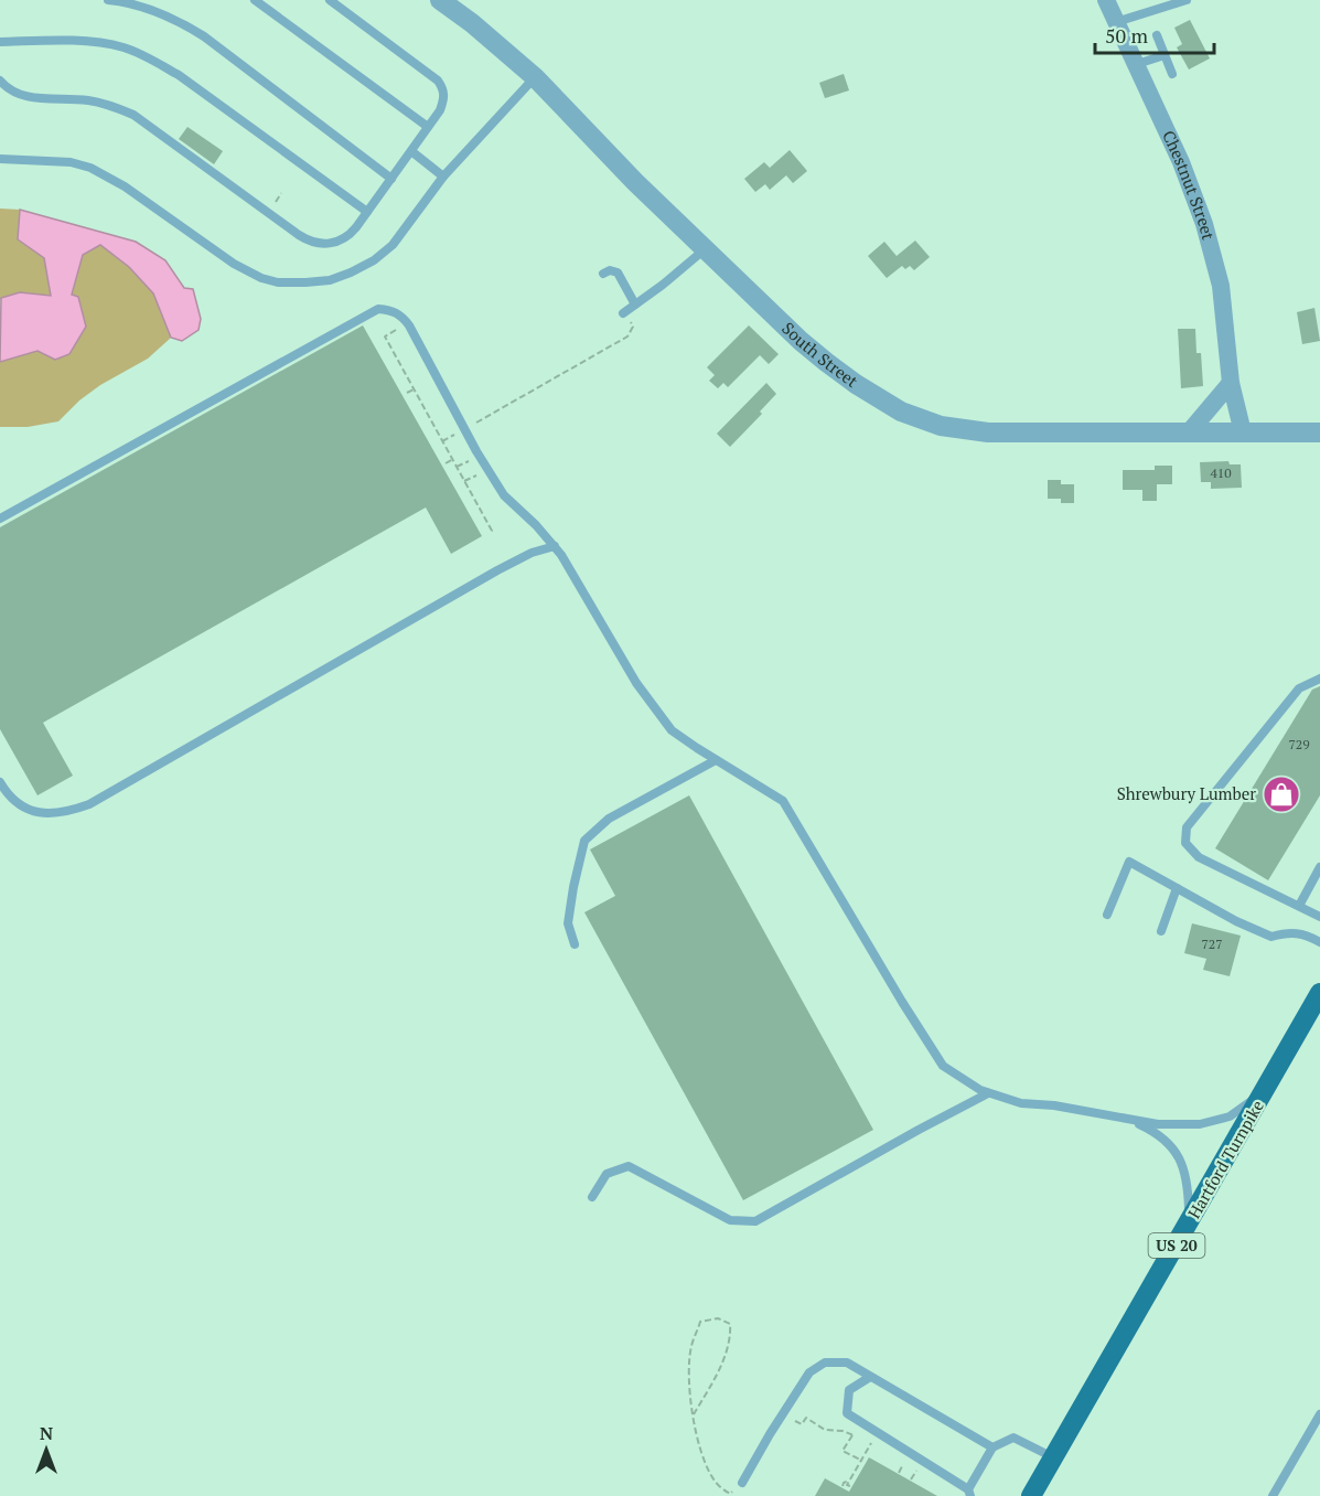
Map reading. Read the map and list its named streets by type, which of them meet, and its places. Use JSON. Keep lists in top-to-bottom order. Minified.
{"streets":{"main road":["Hartford Turnpike","US 20"],"street":["Chestnut Street","South Street"]},"crossings":[["Chestnut Street","South Street"]],"places":{"shop":["Shrewbury Lumber"]},"house_numbers":["410","729","727"],"scale_bar":"50 m","north":"top"}
